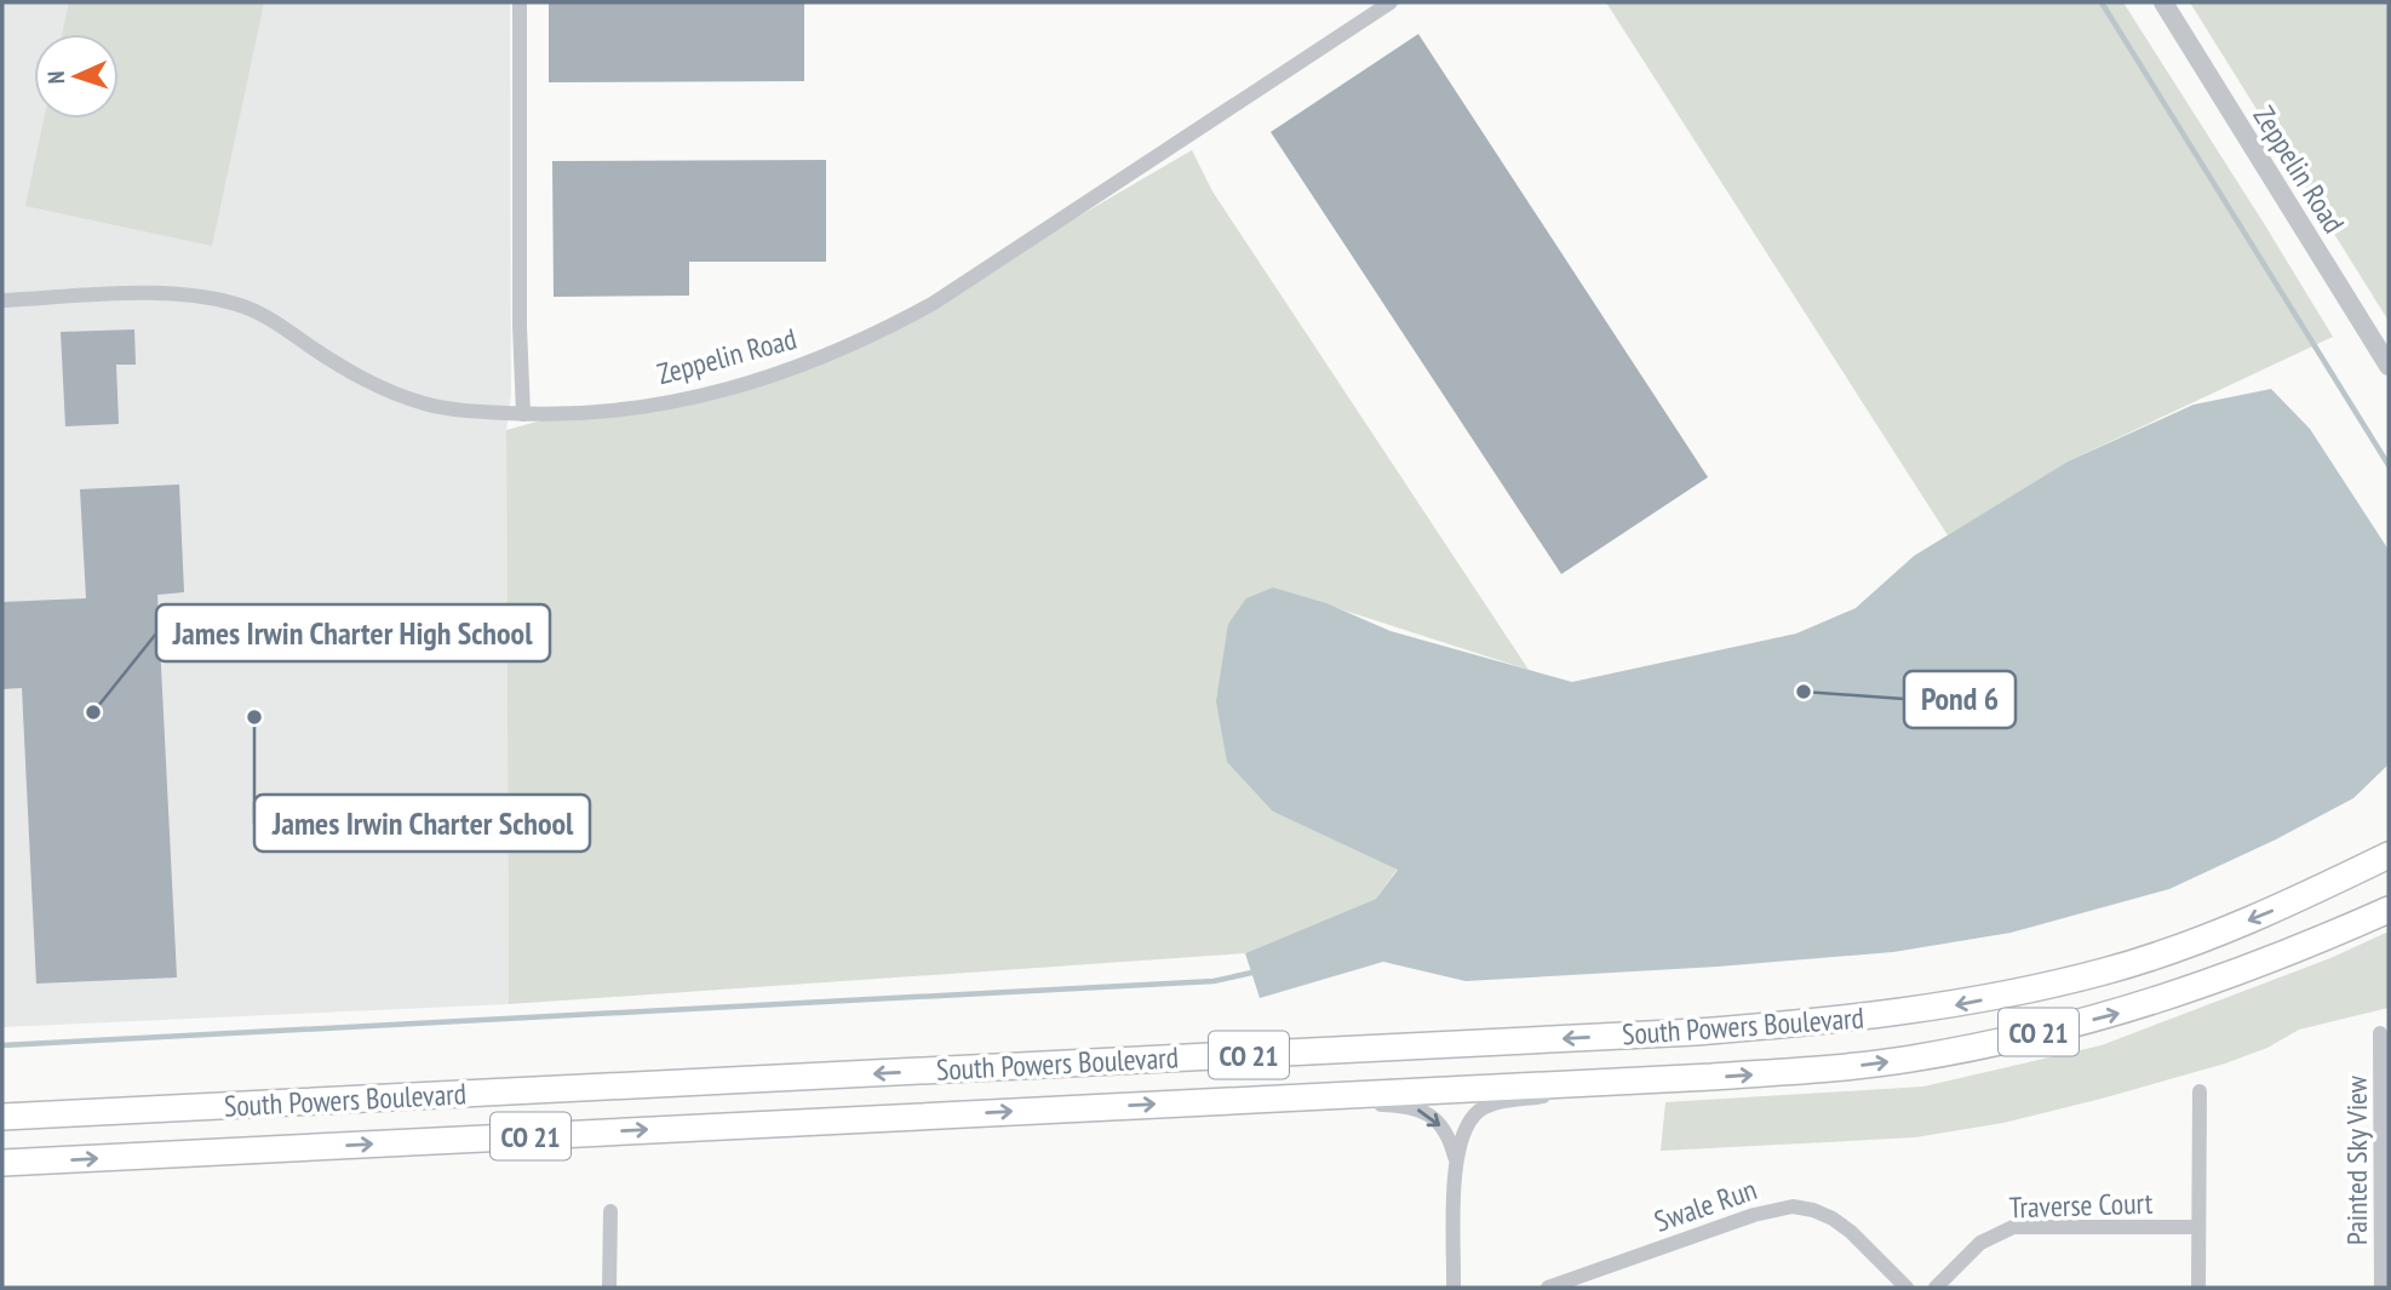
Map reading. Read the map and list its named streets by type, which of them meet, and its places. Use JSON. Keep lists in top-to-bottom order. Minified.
{"streets":{"highway":["South Powers Boulevard","CO 21"],"street":["Zeppelin Road","Painted Sky View","Swale Run","Traverse Court"]},"places":["Pond 6","James Irwin Charter High School","James Irwin Charter School"],"north":"left"}
